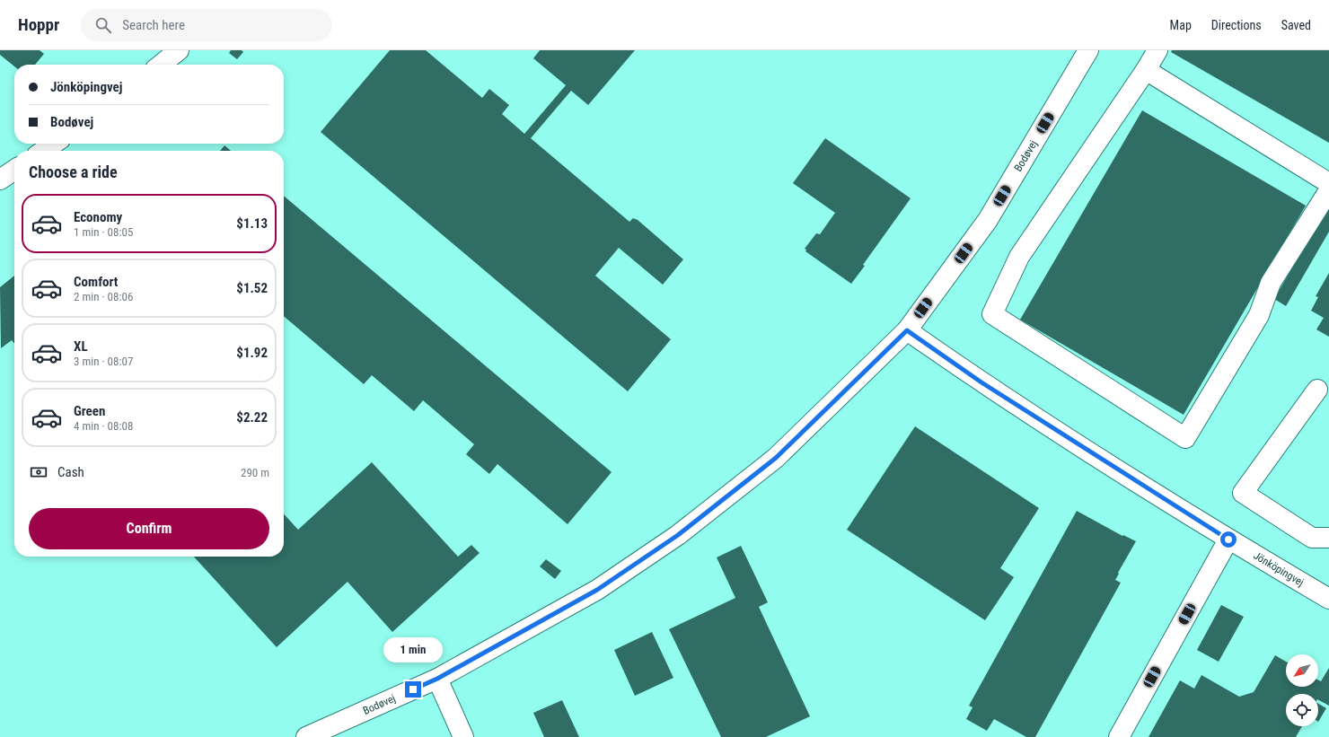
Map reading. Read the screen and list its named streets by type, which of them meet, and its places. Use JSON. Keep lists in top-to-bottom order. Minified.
{"streets":{"street":["Bodøvej","Jönköpingvej"]},"crossings":[["Bodøvej","Jönköpingvej"]],"north":"bottom left","page":{"header":"Hoppr","search":"Search here","nav":["Map","Directions","Saved"],"banner":["Jönköpingvej","Bodøvej"],"heading":"Choose a ride","list":[{"name":"Economy","note":"1 min · 08:05","value":"$1.13"},{"name":"Comfort","note":"2 min · 08:06","value":"$1.52"},{"name":"XL","note":"3 min · 08:07","value":"$1.92"},{"name":"Green","note":"4 min · 08:08","value":"$2.22"}],"pay":["Cash","290 m"],"buttons":"Confirm","bubble":"1 min"}}
